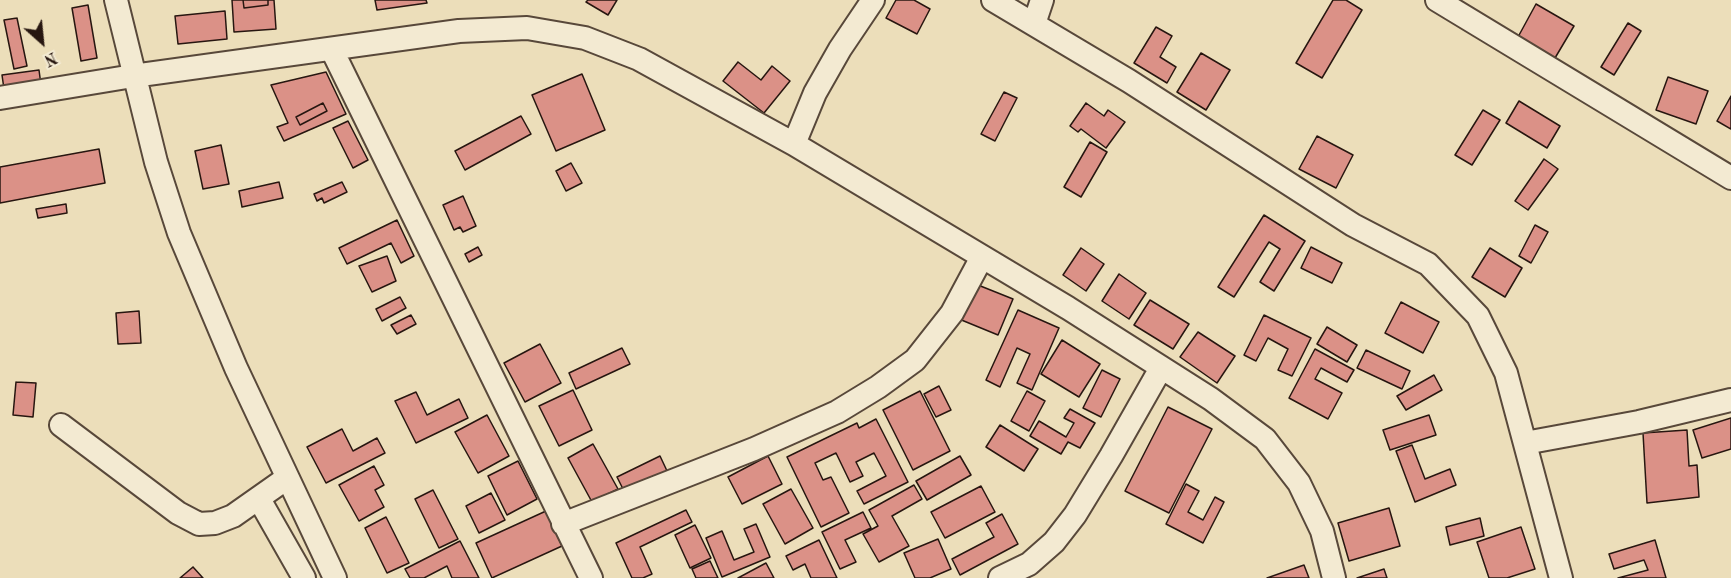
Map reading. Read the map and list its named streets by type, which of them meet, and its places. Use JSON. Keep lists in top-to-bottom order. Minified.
{"north":"bottom right"}
